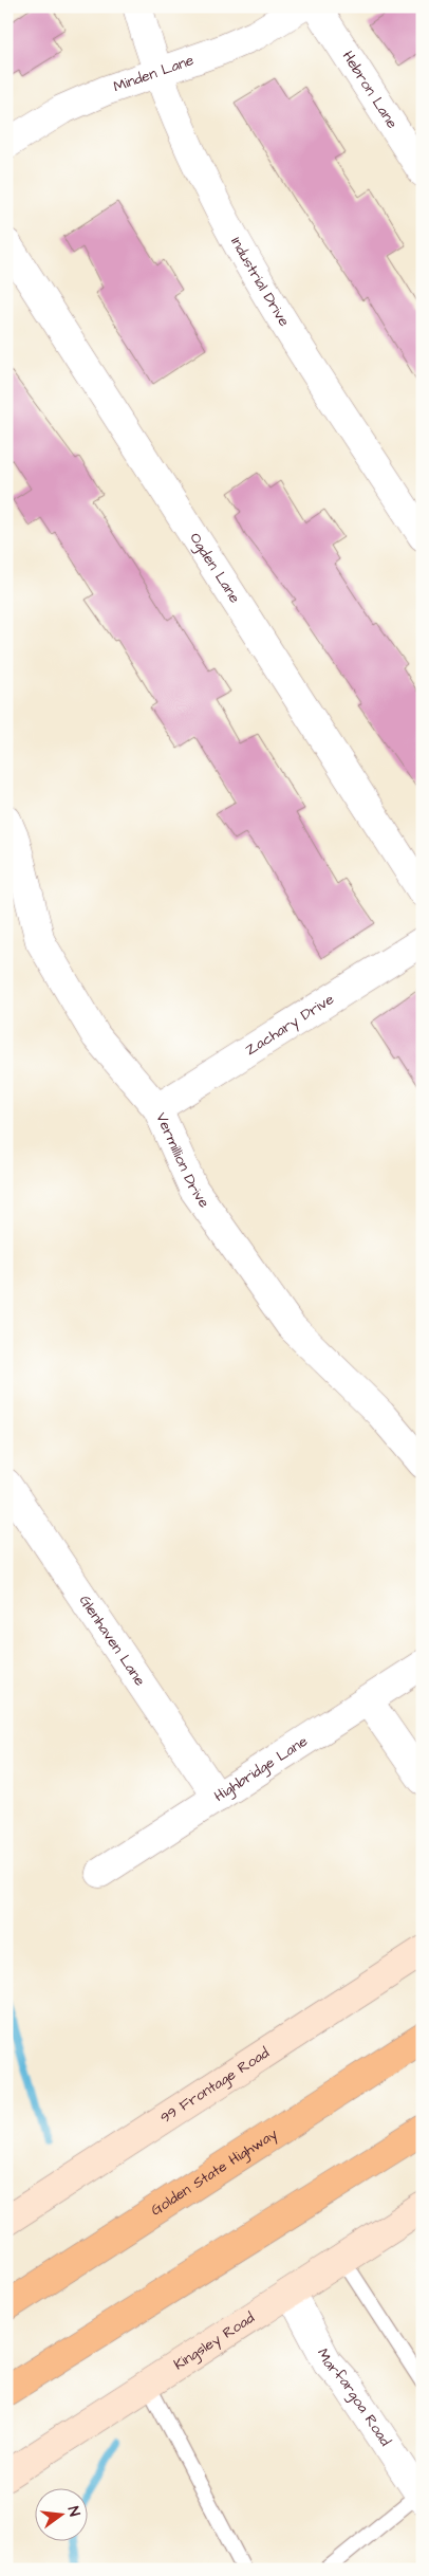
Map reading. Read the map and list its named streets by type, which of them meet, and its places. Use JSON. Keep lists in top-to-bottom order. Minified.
{"streets":{"highway":["Golden State Highway"],"street":["Minden Lane","Hebron Lane","Industrial Drive","Ogden Lane","Zachary Drive","Vermillion Drive","Glenhaven Lane","Highbridge Lane","99 Frontage Road","Kingsley Road","Marfargoa Road"]},"crossings":[["Minden Lane","Industrial Drive"],["Zachary Drive","Vermillion Drive"],["Glenhaven Lane","Highbridge Lane"],["Kingsley Road","Marfargoa Road"]],"north":"right"}
